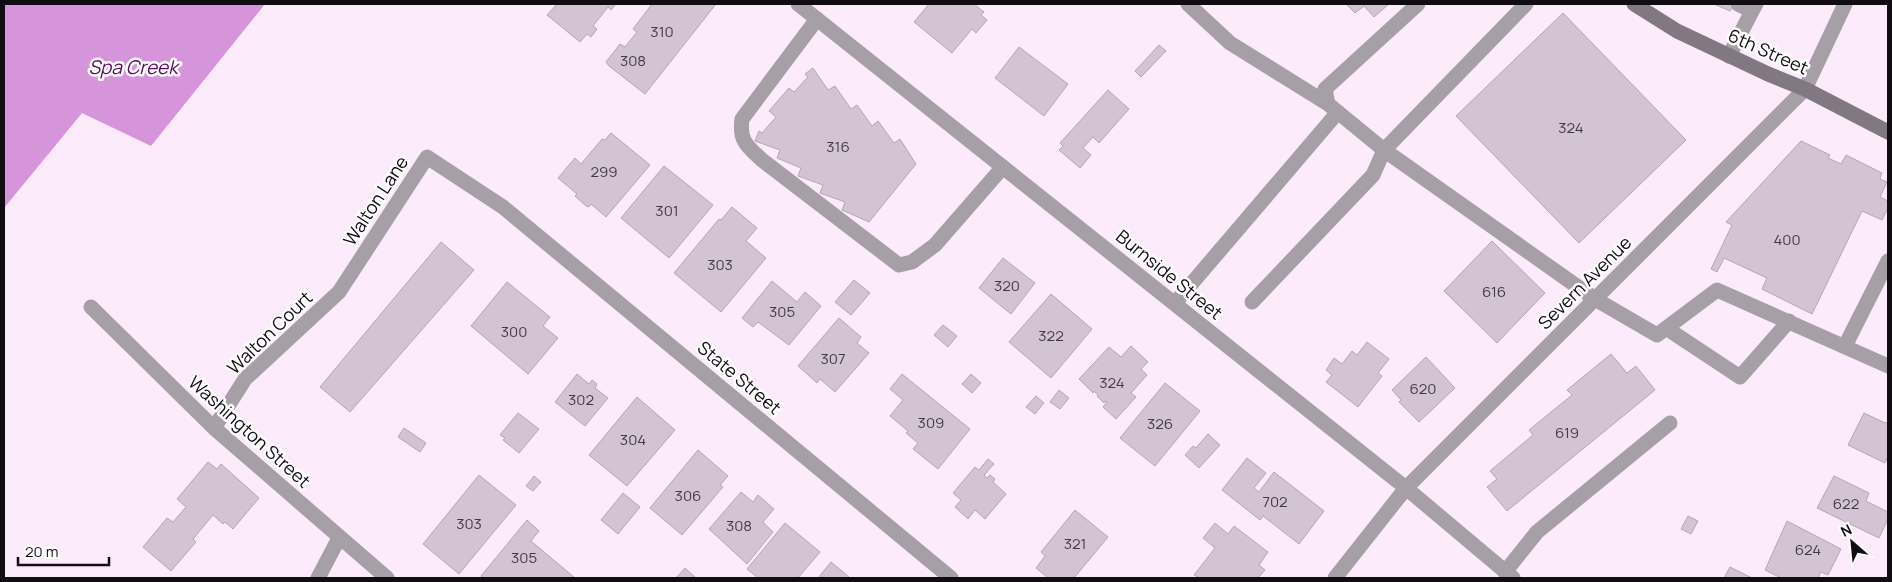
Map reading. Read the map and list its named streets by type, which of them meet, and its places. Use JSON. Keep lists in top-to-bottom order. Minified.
{"streets":{"main road":["6th Street"],"street":["Walton Lane","Burnside Street","Severn Avenue","Walton Court","State Street","Washington Street"]},"crossings":[["6th Street","Severn Avenue"],["Walton Lane","Walton Court"],["Walton Lane","State Street"],["Burnside Street","Severn Avenue"],["Walton Court","Washington Street"]],"water":["Spa Creek"],"house_numbers":["310","308","324","316","299","301","400","303","320","616","305","300","322","307","324","620","302","309","326","619","304","306","702","622","303","308","321","624","305"],"scale_bar":"20 m","north":"top left"}
